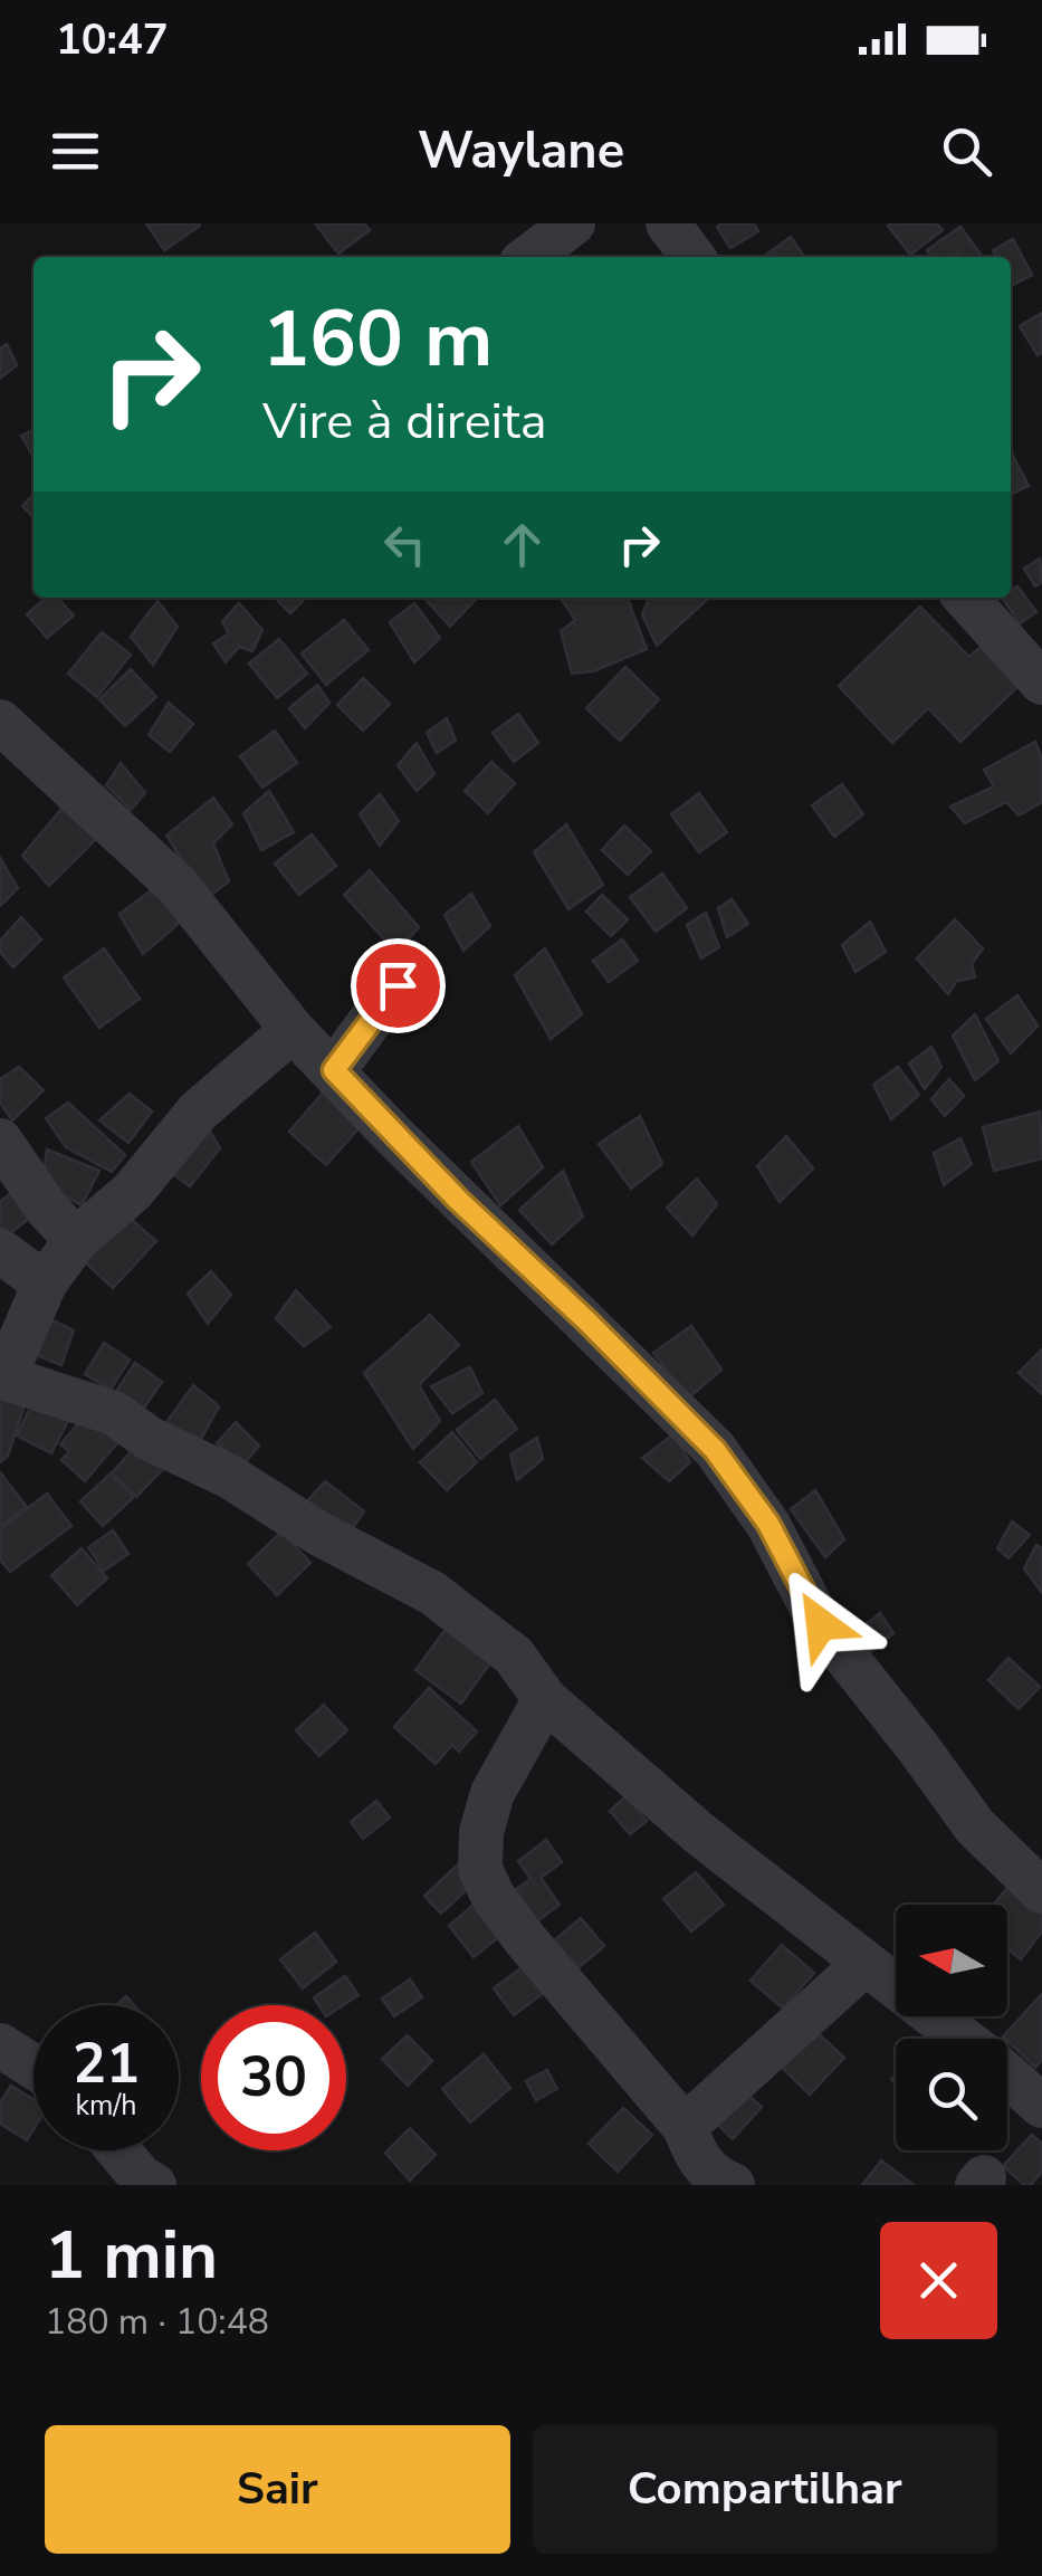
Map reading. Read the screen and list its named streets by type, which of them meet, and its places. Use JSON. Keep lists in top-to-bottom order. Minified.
{"north":"left","page":{"status":"10:47","header":"Waylane","turn":["160 m","Vire à direita"],"speed":"21 km/h","limit":"30","heading":["1 min","180 m · 10:48"],"buttons":["Sair","Compartilhar"]}}
